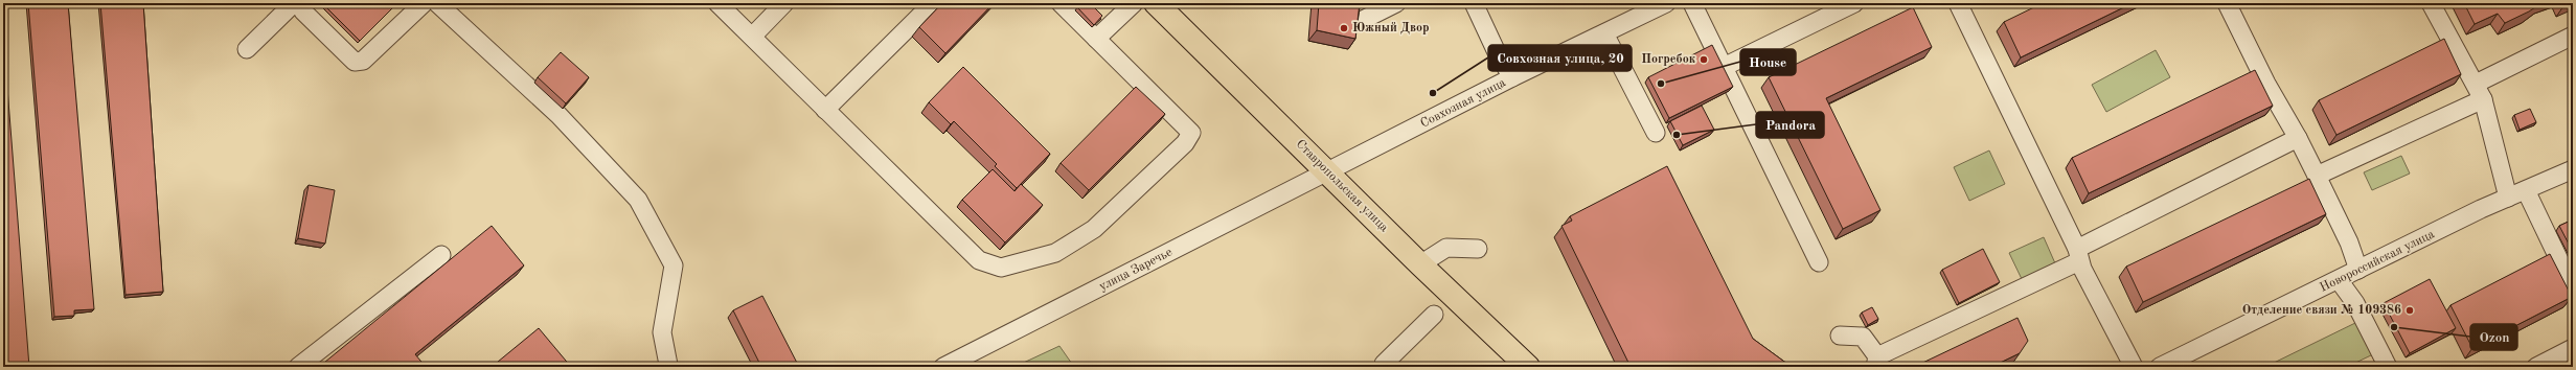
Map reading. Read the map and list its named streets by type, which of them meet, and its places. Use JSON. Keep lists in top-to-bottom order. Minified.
{"streets":{"main road":["Ставропольская улица"],"street":["Совхозная улица","Новороссийская улица","улица Заречье"]},"crossings":[["Совхозная улица","Ставропольская улица"],["Совхозная улица","улица Заречье"],["Ставропольская улица","улица Заречье"]],"places":["Южный Двор","Погребок","House","Совхозная улица, 20","Pandora","Отделение связи № 109386","Ozon"]}
